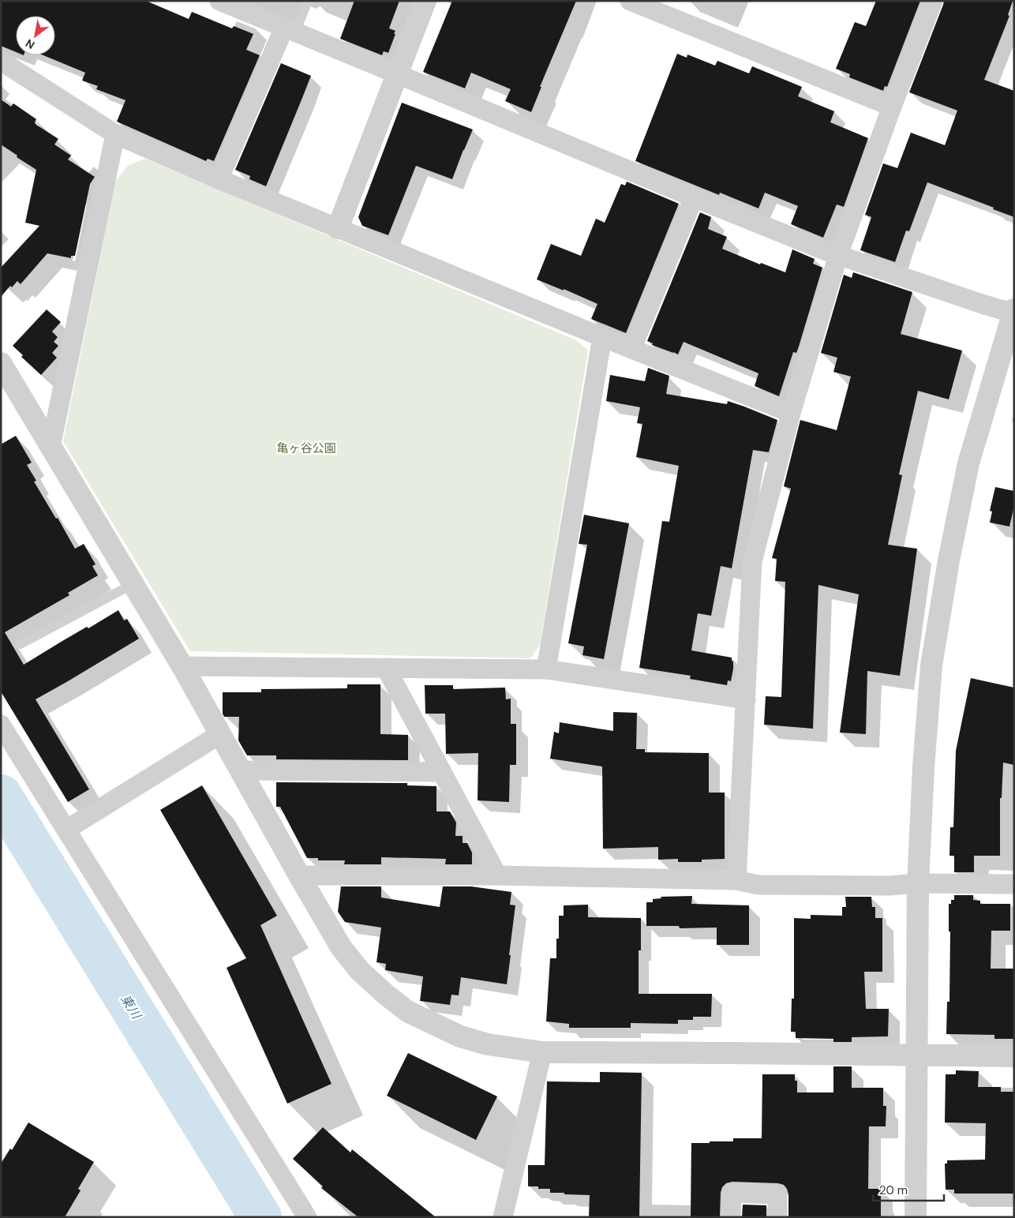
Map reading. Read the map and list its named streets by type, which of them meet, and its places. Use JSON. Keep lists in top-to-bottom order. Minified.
{"water":["東川"],"parks":["亀ヶ谷公園"],"scale_bar":"20 m","north":"bottom left"}
